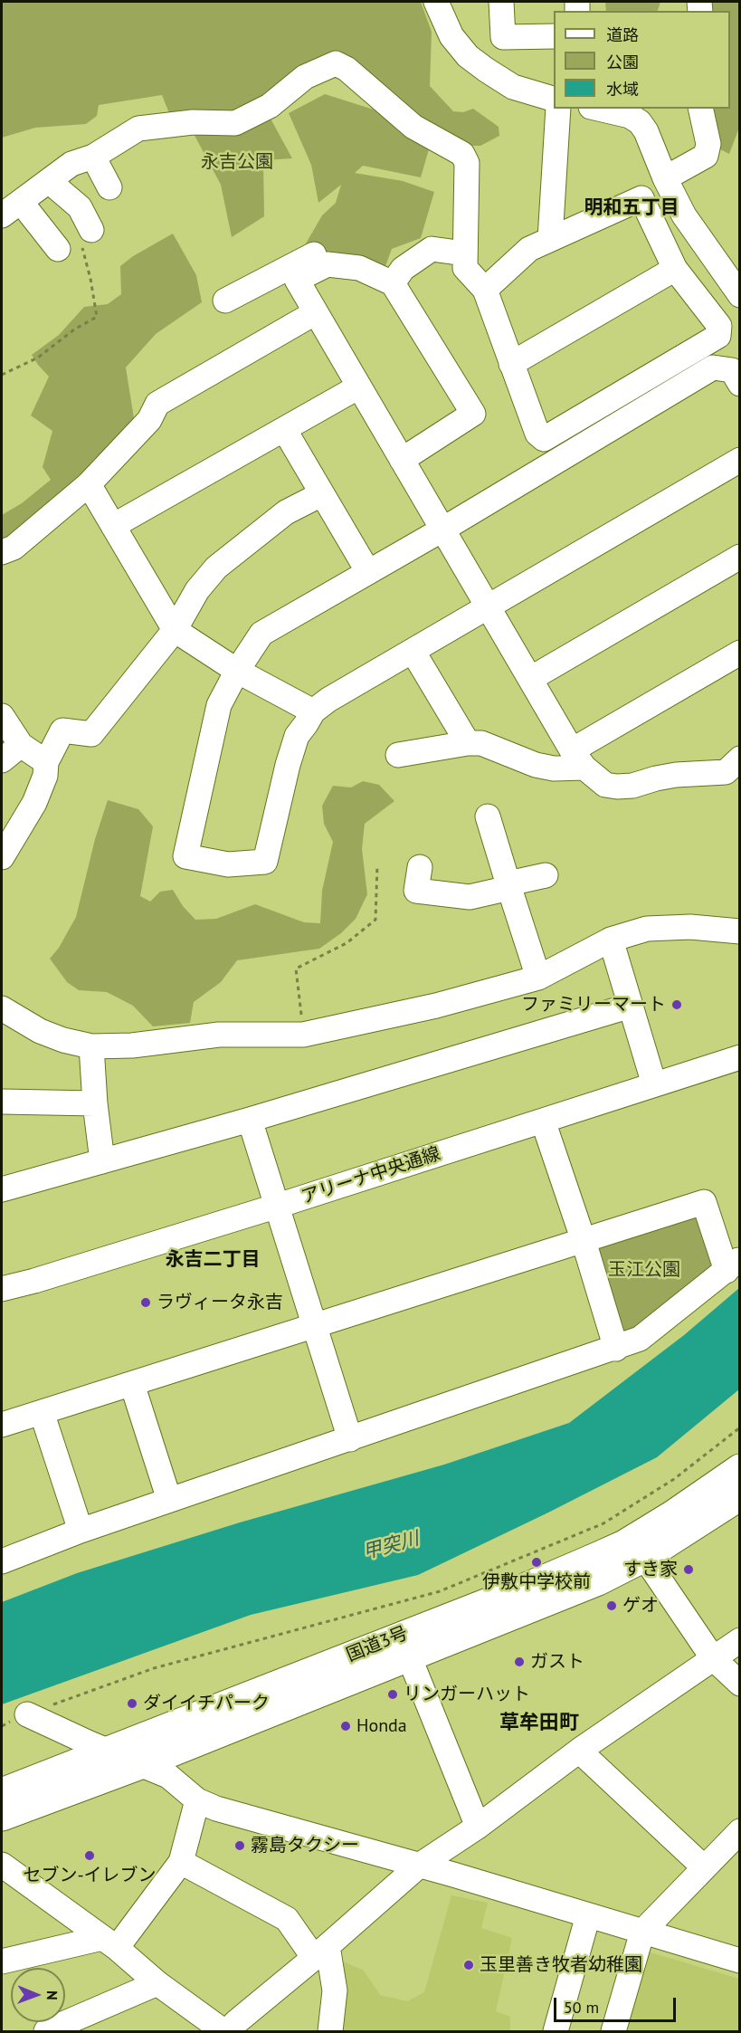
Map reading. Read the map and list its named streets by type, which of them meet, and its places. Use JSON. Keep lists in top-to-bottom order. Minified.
{"streets":{"highway":["国道3号"],"street":["アリーナ中央通線"]},"districts":["明和五丁目","永吉二丁目","草牟田町"],"water":["甲突川"],"parks":["永吉公園","玉江公園"],"places":["ファミリーマート","ラヴィータ永吉","伊敷中学校前","すき家","ゲオ","ガスト","リンガーハット","ダイイチパーク","Honda","霧島タクシー","セブン-イレブン","玉里善き牧者幼稚園"],"legend":["道路","公園","水域"],"scale_bar":"50 m","north":"right"}
